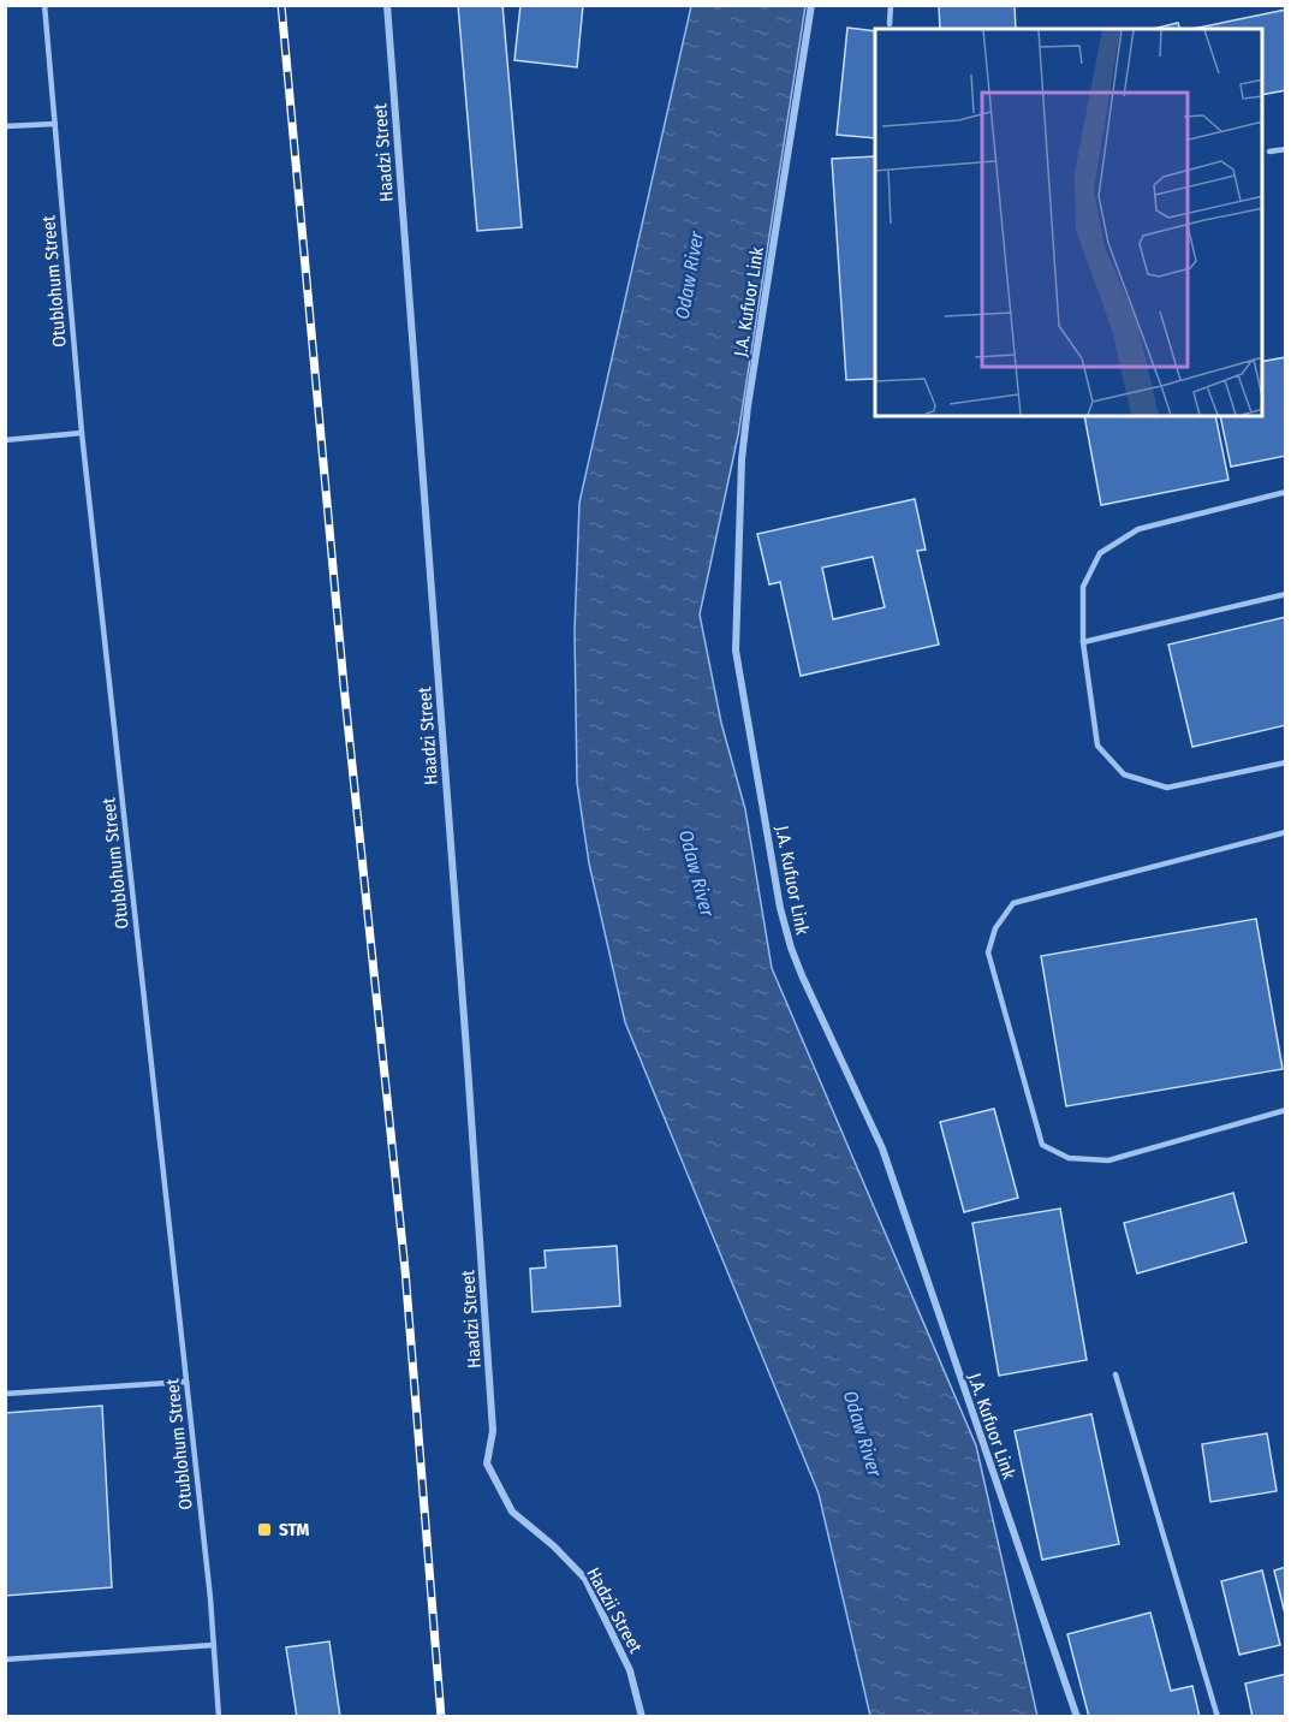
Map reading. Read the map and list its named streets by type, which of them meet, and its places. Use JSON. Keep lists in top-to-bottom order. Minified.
{"streets":{"street":["Haadzi Street","J.A. Kufuor Link","Hadzii Street"],"lane":["Otublohum Street"]},"crossings":[["Haadzi Street","Hadzii Street"]],"water":["Odaw River"],"places":{"transit":["STM"]}}
